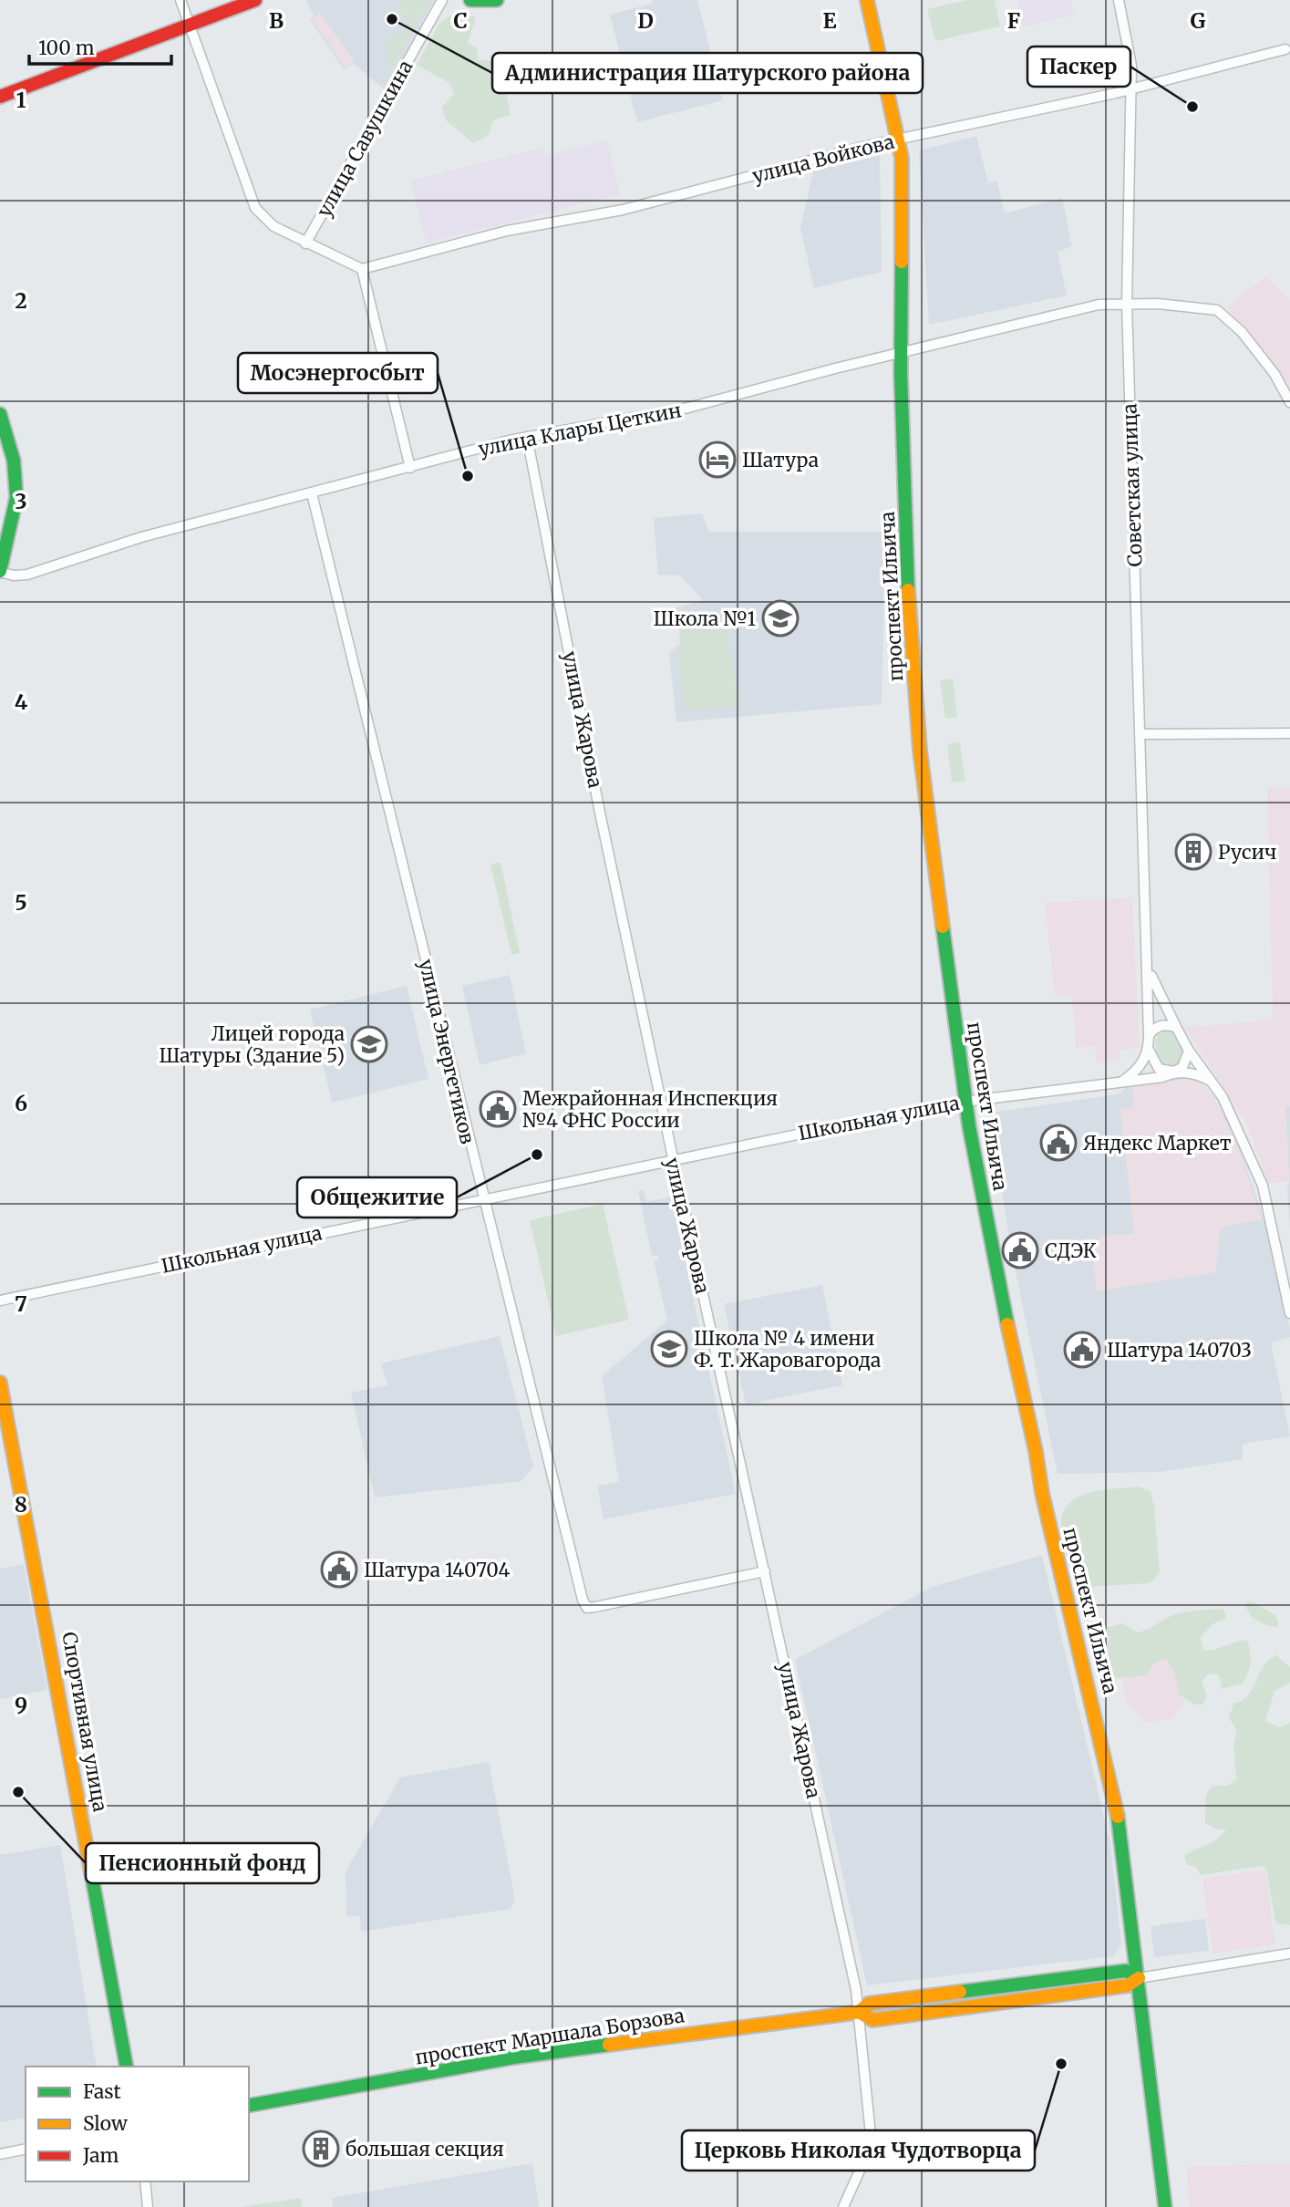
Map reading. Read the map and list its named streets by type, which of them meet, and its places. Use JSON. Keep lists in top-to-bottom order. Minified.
{"streets":{"street":["улица Савушкина","улица Войкова","улица Клары Цеткин","Советская улица","проспект Ильича","улица Жарова","улица Энергетиков","Школьная улица","Спортивная улица","проспект Маршала Борзова"]},"crossings":[["улица Войкова","Советская улица"],["улица Войкова","проспект Ильича"],["улица Клары Цеткин","Советская улица"],["улица Клары Цеткин","проспект Ильича"],["улица Клары Цеткин","улица Жарова"],["улица Клары Цеткин","улица Энергетиков"],["Советская улица","Школьная улица"],["проспект Ильича","Школьная улица"],["проспект Ильича","проспект Маршала Борзова"],["улица Жарова","улица Энергетиков"],["улица Жарова","Школьная улица"],["улица Жарова","проспект Маршала Борзова"],["улица Энергетиков","Школьная улица"]],"places":{"other":["Администрация Шатурского района","Паскер","Мосэнергосбыт","Общежитие","Пенсионный фонд","Церковь Николая Чудотворца"],"hotel":["Шатура"],"school or university":["Школа №1","Лицей города Шатуры (Здание 5)","Школа № 4 имени Ф. Т. Жаровагорода"],"building":["Русич","большая секция"],"public building":["Межрайонная Инспекция №4 ФНС России","Яндекс Маркет","СДЭК","Шатура 140703","Шатура 140704"]},"legend":["Fast","Slow","Jam"],"scale_bar":"100 m","grid":{"columns":["B","C","D","E","F","G"],"rows":["1","2","3","4","5","6","7","8","9"]}}
